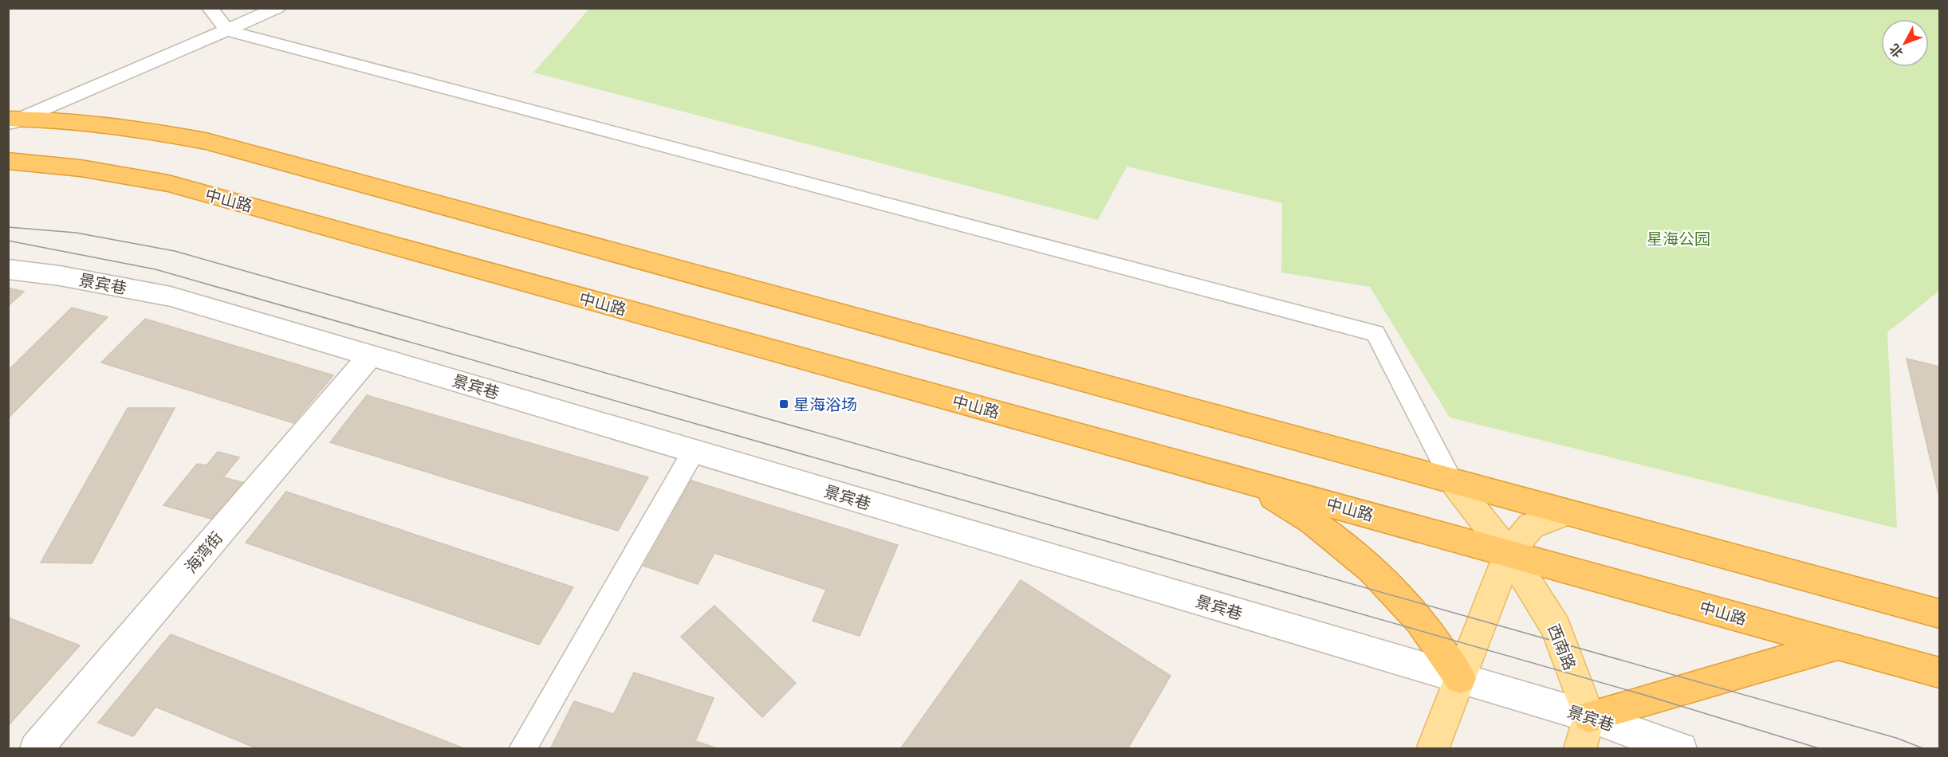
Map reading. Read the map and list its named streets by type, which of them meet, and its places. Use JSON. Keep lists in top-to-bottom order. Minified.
{"streets":{"highway":["中山路"],"main road":["西南路"],"street":["景宾巷","海湾街"]},"crossings":[["中山路","西南路"],["景宾巷","海湾街"],["景宾巷","西南路"]],"parks":["星海公园"],"places":{"transit":["星海浴场"]},"north":"bottom left"}
